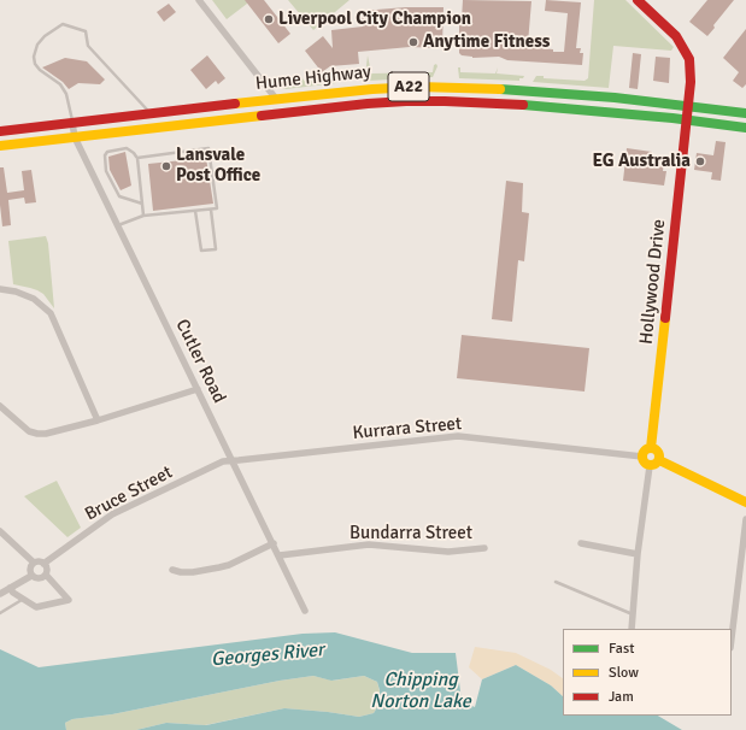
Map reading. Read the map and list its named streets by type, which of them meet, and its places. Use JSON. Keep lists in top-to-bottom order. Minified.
{"streets":{"main road":["Hume Highway","A22","Hollywood Drive"],"street":["Cutler Road","Kurrara Street","Bruce Street","Bundarra Street"]},"crossings":[["Hume Highway","Hollywood Drive"],["Hume Highway","Cutler Road"],["Hollywood Drive","Kurrara Street"],["Cutler Road","Kurrara Street"],["Cutler Road","Bruce Street"],["Cutler Road","Bundarra Street"],["Kurrara Street","Bruce Street"]],"water":["Georges River","Chipping Norton Lake"],"places":["Liverpool City Champion","Anytime Fitness","EG Australia","Lansvale Post Office"],"legend":["Fast","Slow","Jam"]}
